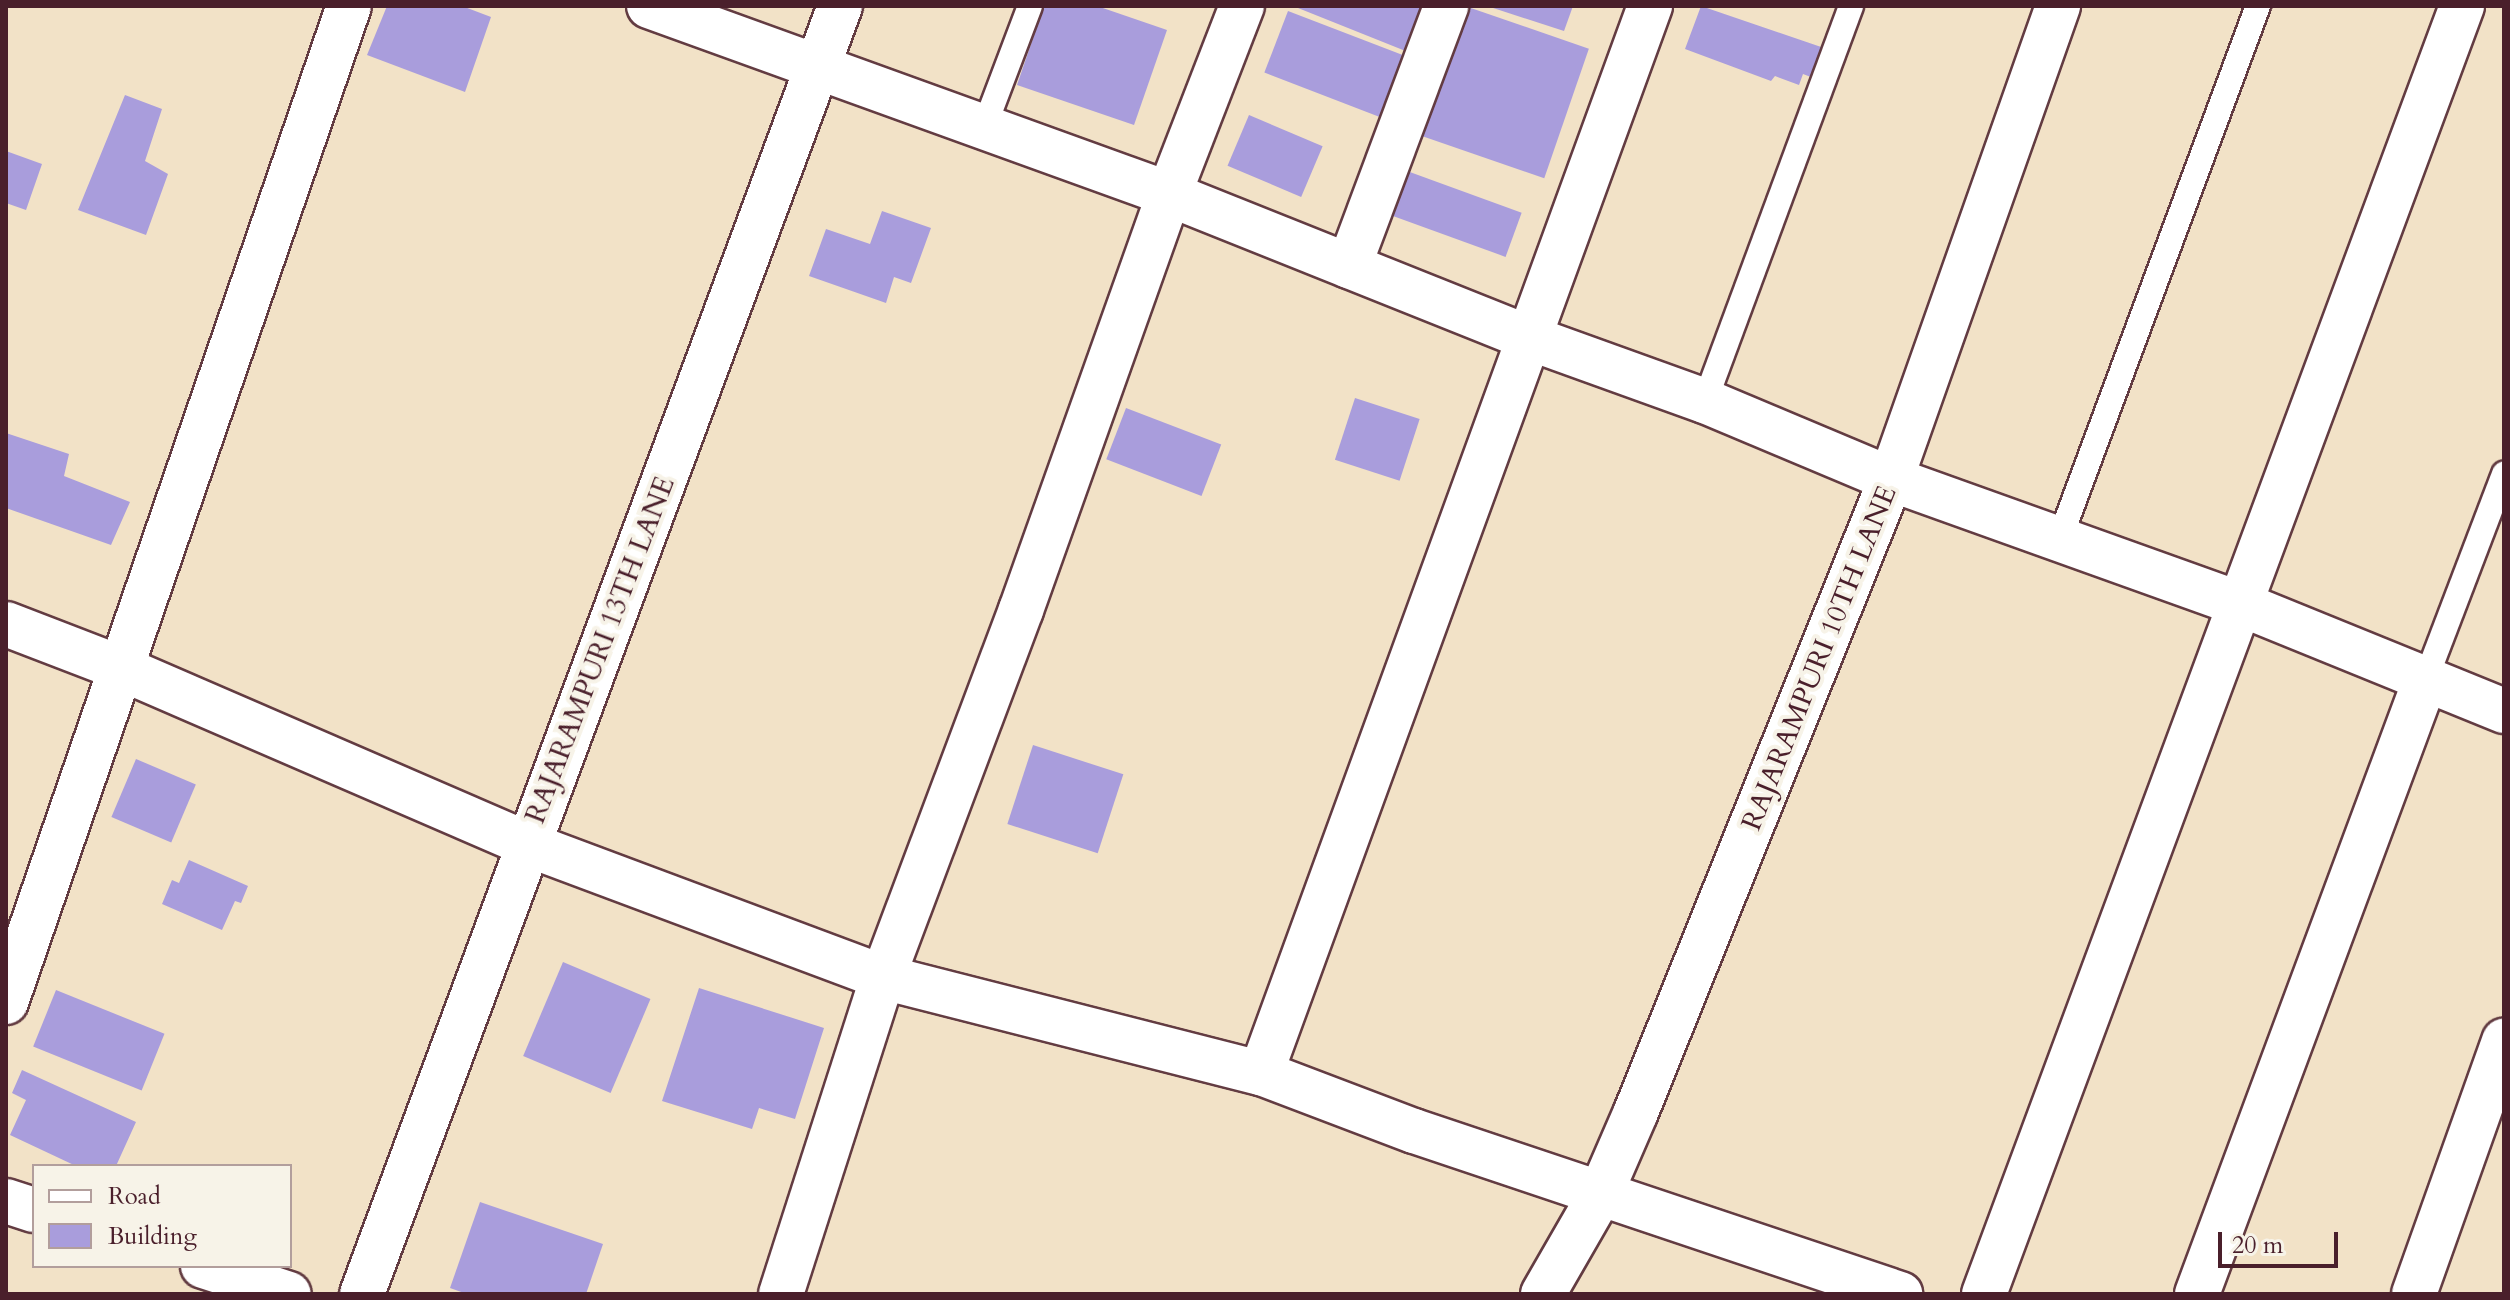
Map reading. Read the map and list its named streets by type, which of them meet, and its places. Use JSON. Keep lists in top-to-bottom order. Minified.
{"streets":{"street":["RAJARAMPURI 13TH LANE","RAJARAMPURI 10TH LANE"]},"legend":["Road","Building"],"scale_bar":"20 m"}
